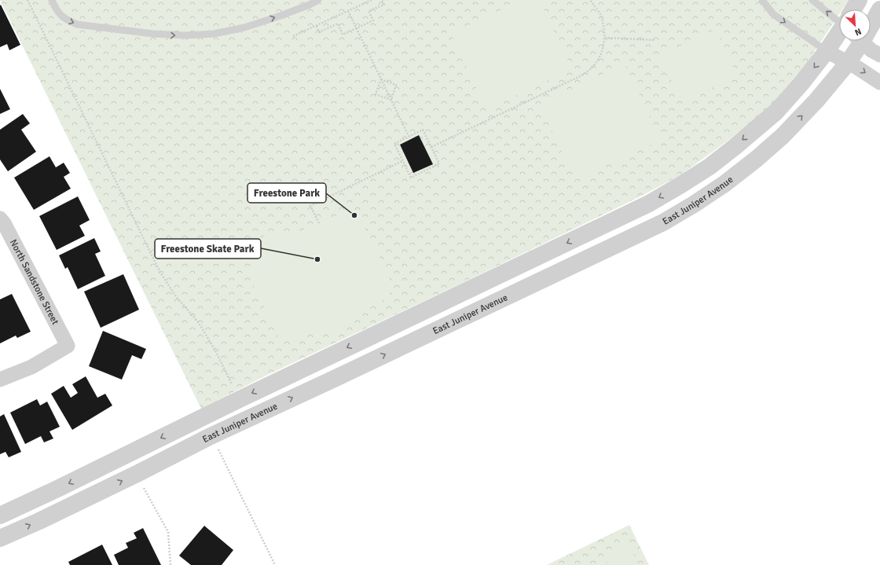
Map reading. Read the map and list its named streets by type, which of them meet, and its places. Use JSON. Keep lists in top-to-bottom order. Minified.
{"streets":{"street":["East Juniper Avenue","North Sandstone Street"]},"places":["Freestone Park","Freestone Skate Park"],"north":"bottom right"}
